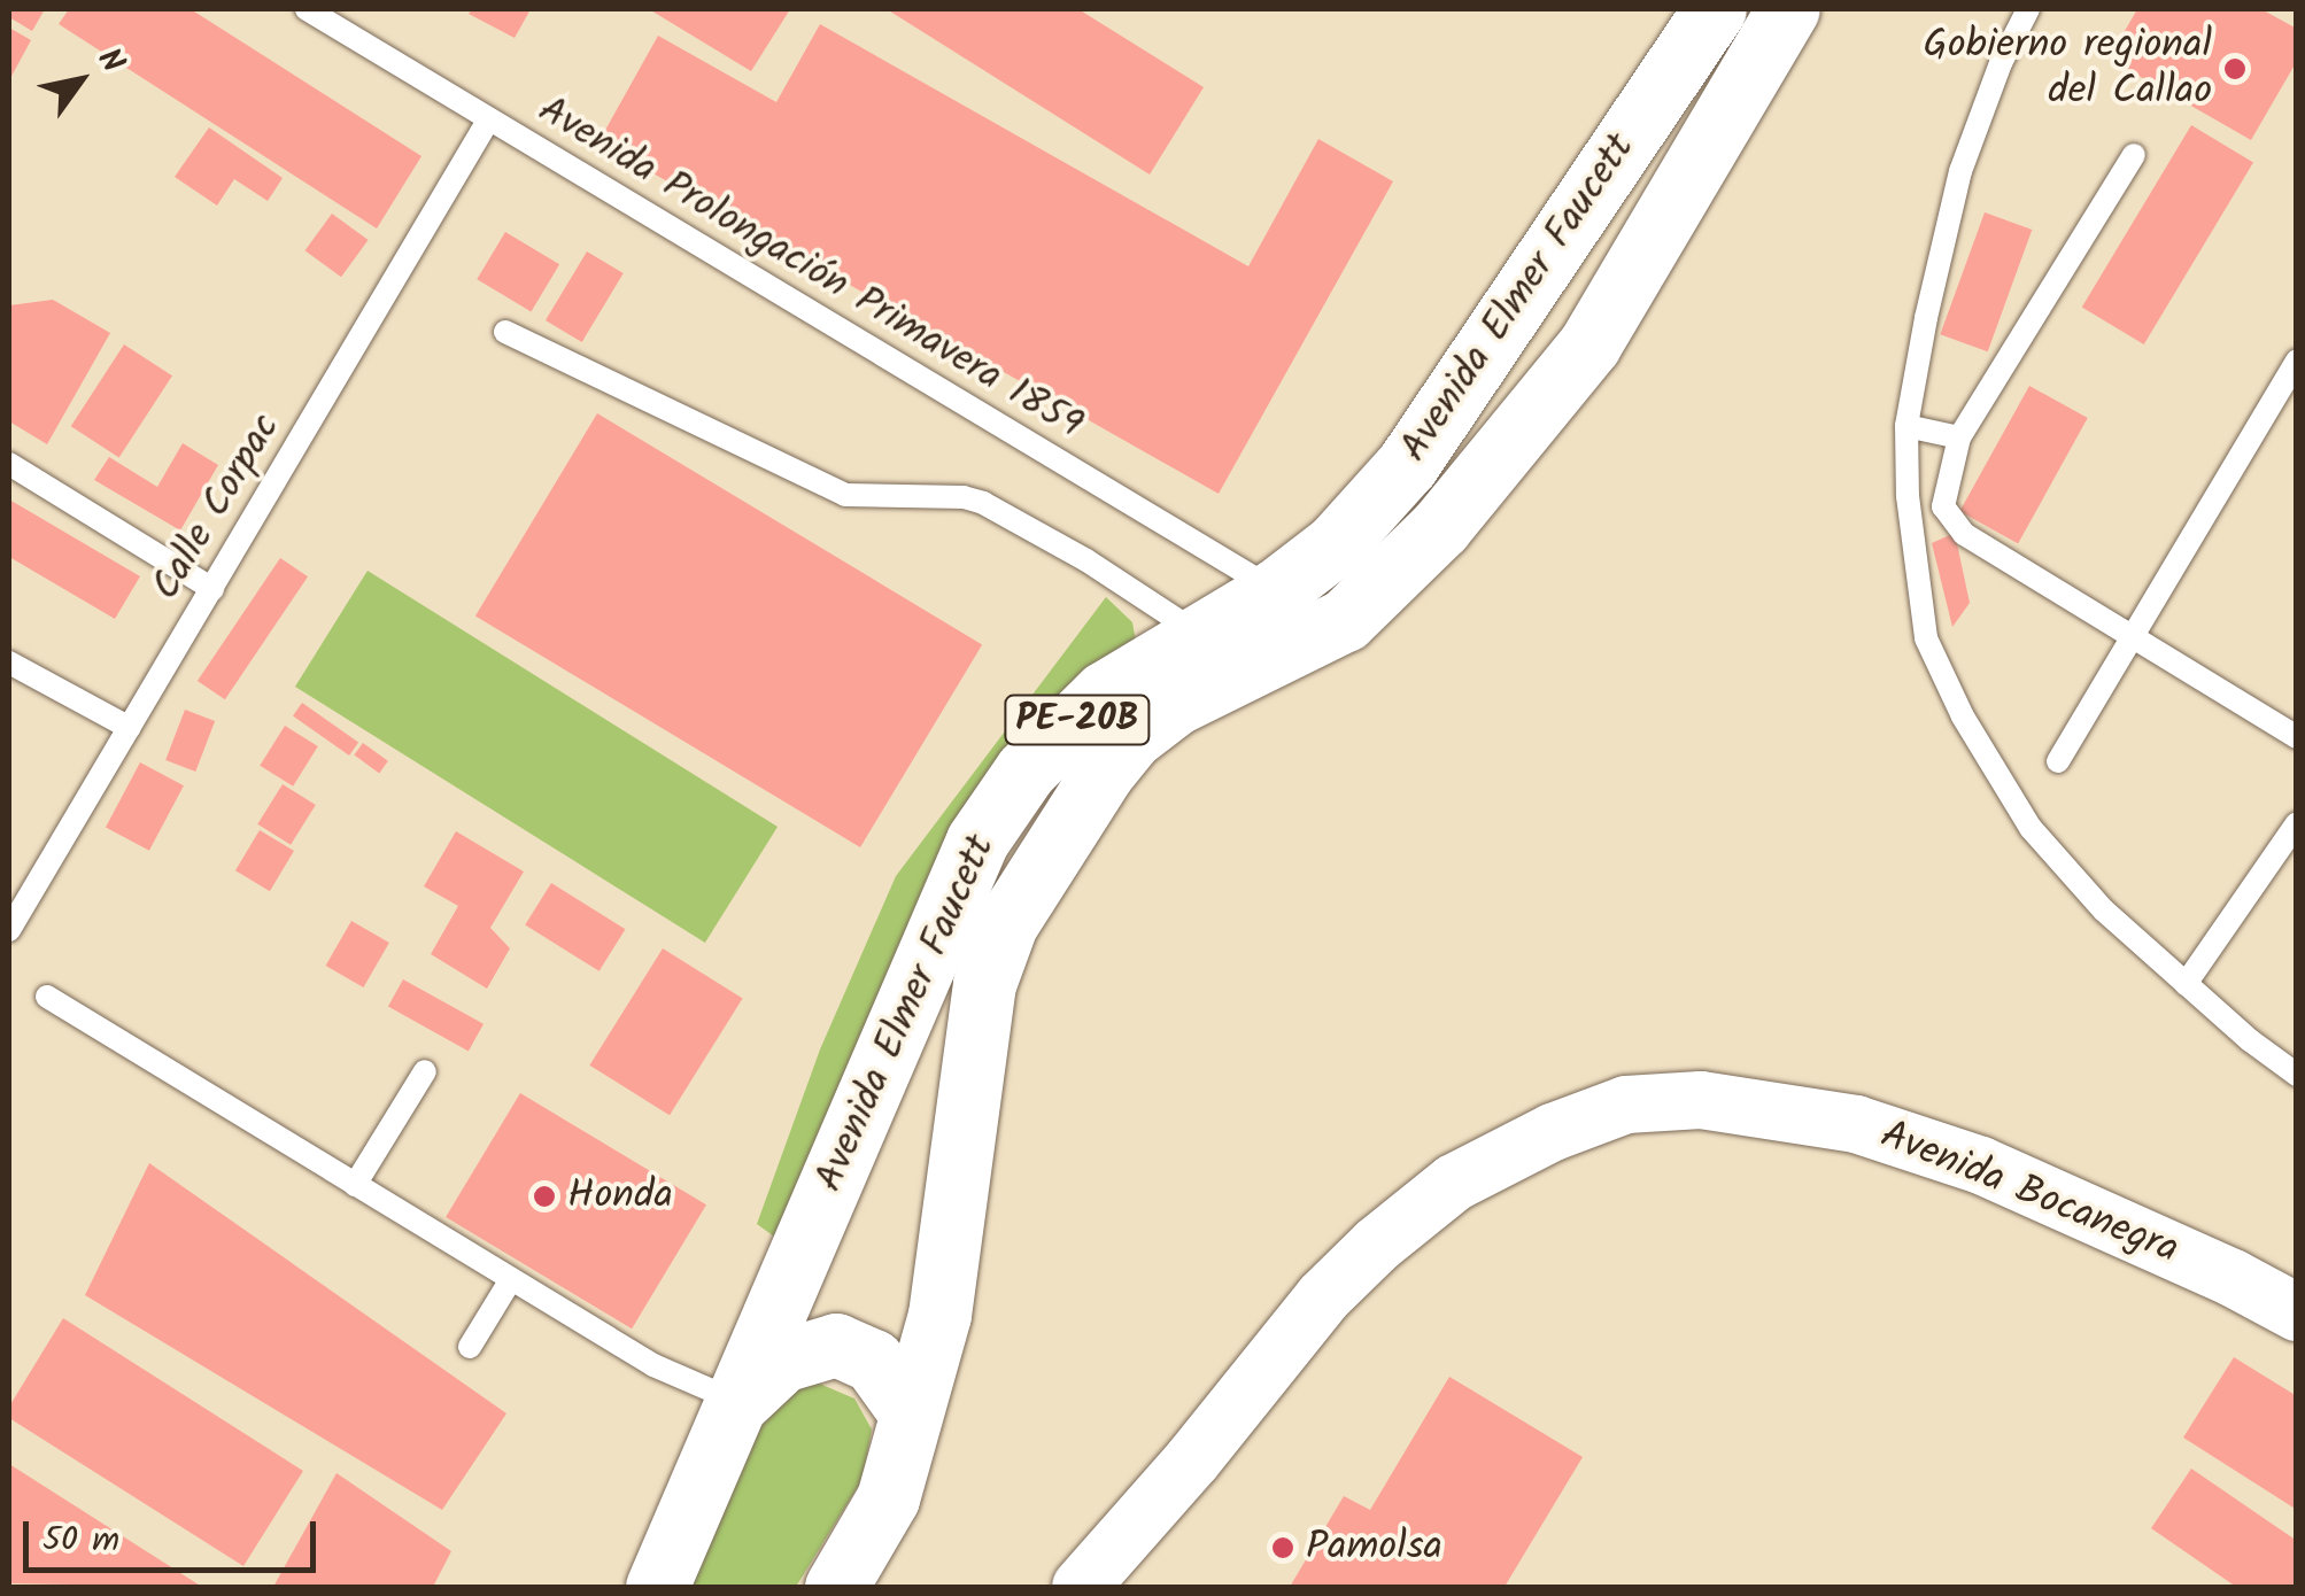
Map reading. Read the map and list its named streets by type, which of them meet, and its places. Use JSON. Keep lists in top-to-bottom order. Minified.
{"streets":{"highway":["Avenida Elmer Faucett","PE-20B"],"street":["Avenida Bocanegra"],"lane":["Avenida Prolongación Primavera 1859","Calle Corpac"]},"crossings":[["Avenida Prolongación Primavera 1859","Avenida Elmer Faucett"],["Avenida Prolongación Primavera 1859","Calle Corpac"]],"places":["Gobierno regional del Callao","Honda","Pamolsa"],"scale_bar":"50 m","north":"top right"}
